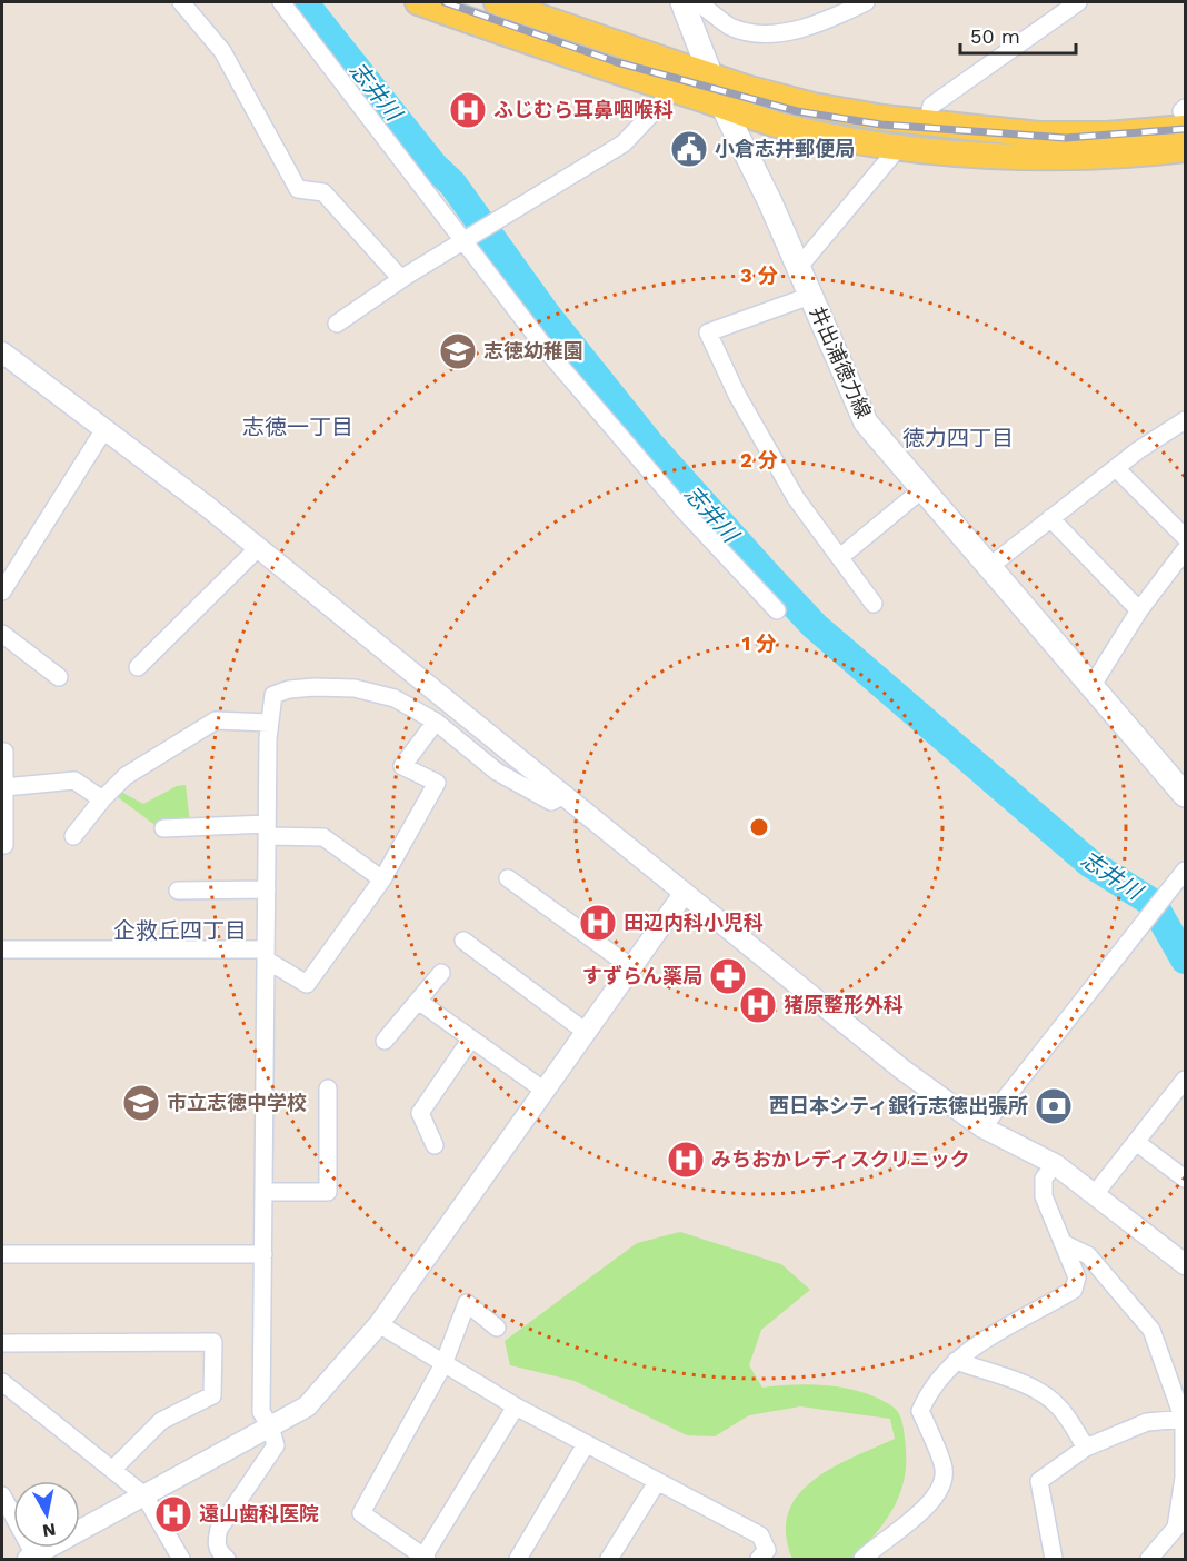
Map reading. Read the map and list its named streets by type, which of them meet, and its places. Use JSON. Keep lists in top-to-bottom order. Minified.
{"streets":{"main road":["井出浦徳力線"]},"districts":["志徳一丁目","徳力四丁目","企救丘四丁目"],"water":["志井川"],"places":{"hospital":["ふじむら耳鼻咽喉科","田辺内科小児科","猪原整形外科","みちおかレディスクリニック","遠山歯科医院"],"public building":["小倉志井郵便局"],"school or university":["志徳幼稚園","市立志徳中学校"],"pharmacy":["すずらん薬局"],"bank":["西日本シティ銀行志徳出張所"]},"scale_bar":"50 m","north":"bottom","rings":["3 分","2 分","1 分"]}
